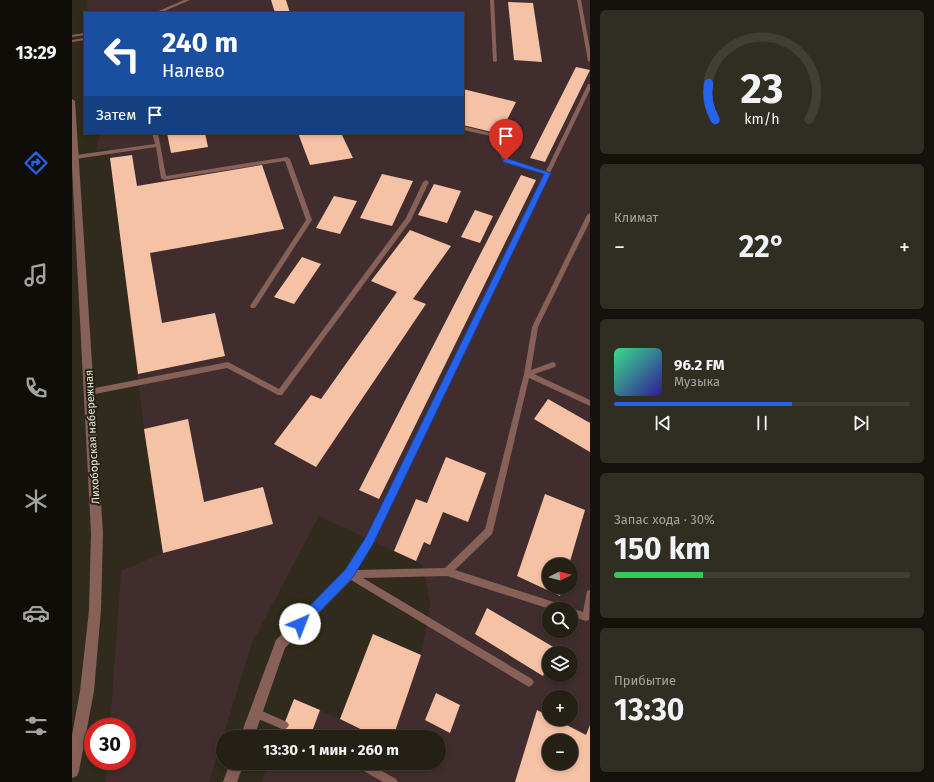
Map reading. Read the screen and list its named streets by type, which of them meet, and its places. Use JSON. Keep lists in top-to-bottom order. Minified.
{"streets":{"street":["Лихоборская набережная"]},"north":"right","page":{"tabs":"13:29","turn":["240 m","Налево"],"then":"Затем","tile":["Климат",["Запас хода · 30%","150 km"],["Прибытие","13:30"]],"heat":["−","22°","+"],"song":["96.2 FM","Музыка"],"map_buttons":["+","−"],"limit":"30","trip":"13:30 · 1 мин · 260 m","gauge":["23","km/h"]}}
